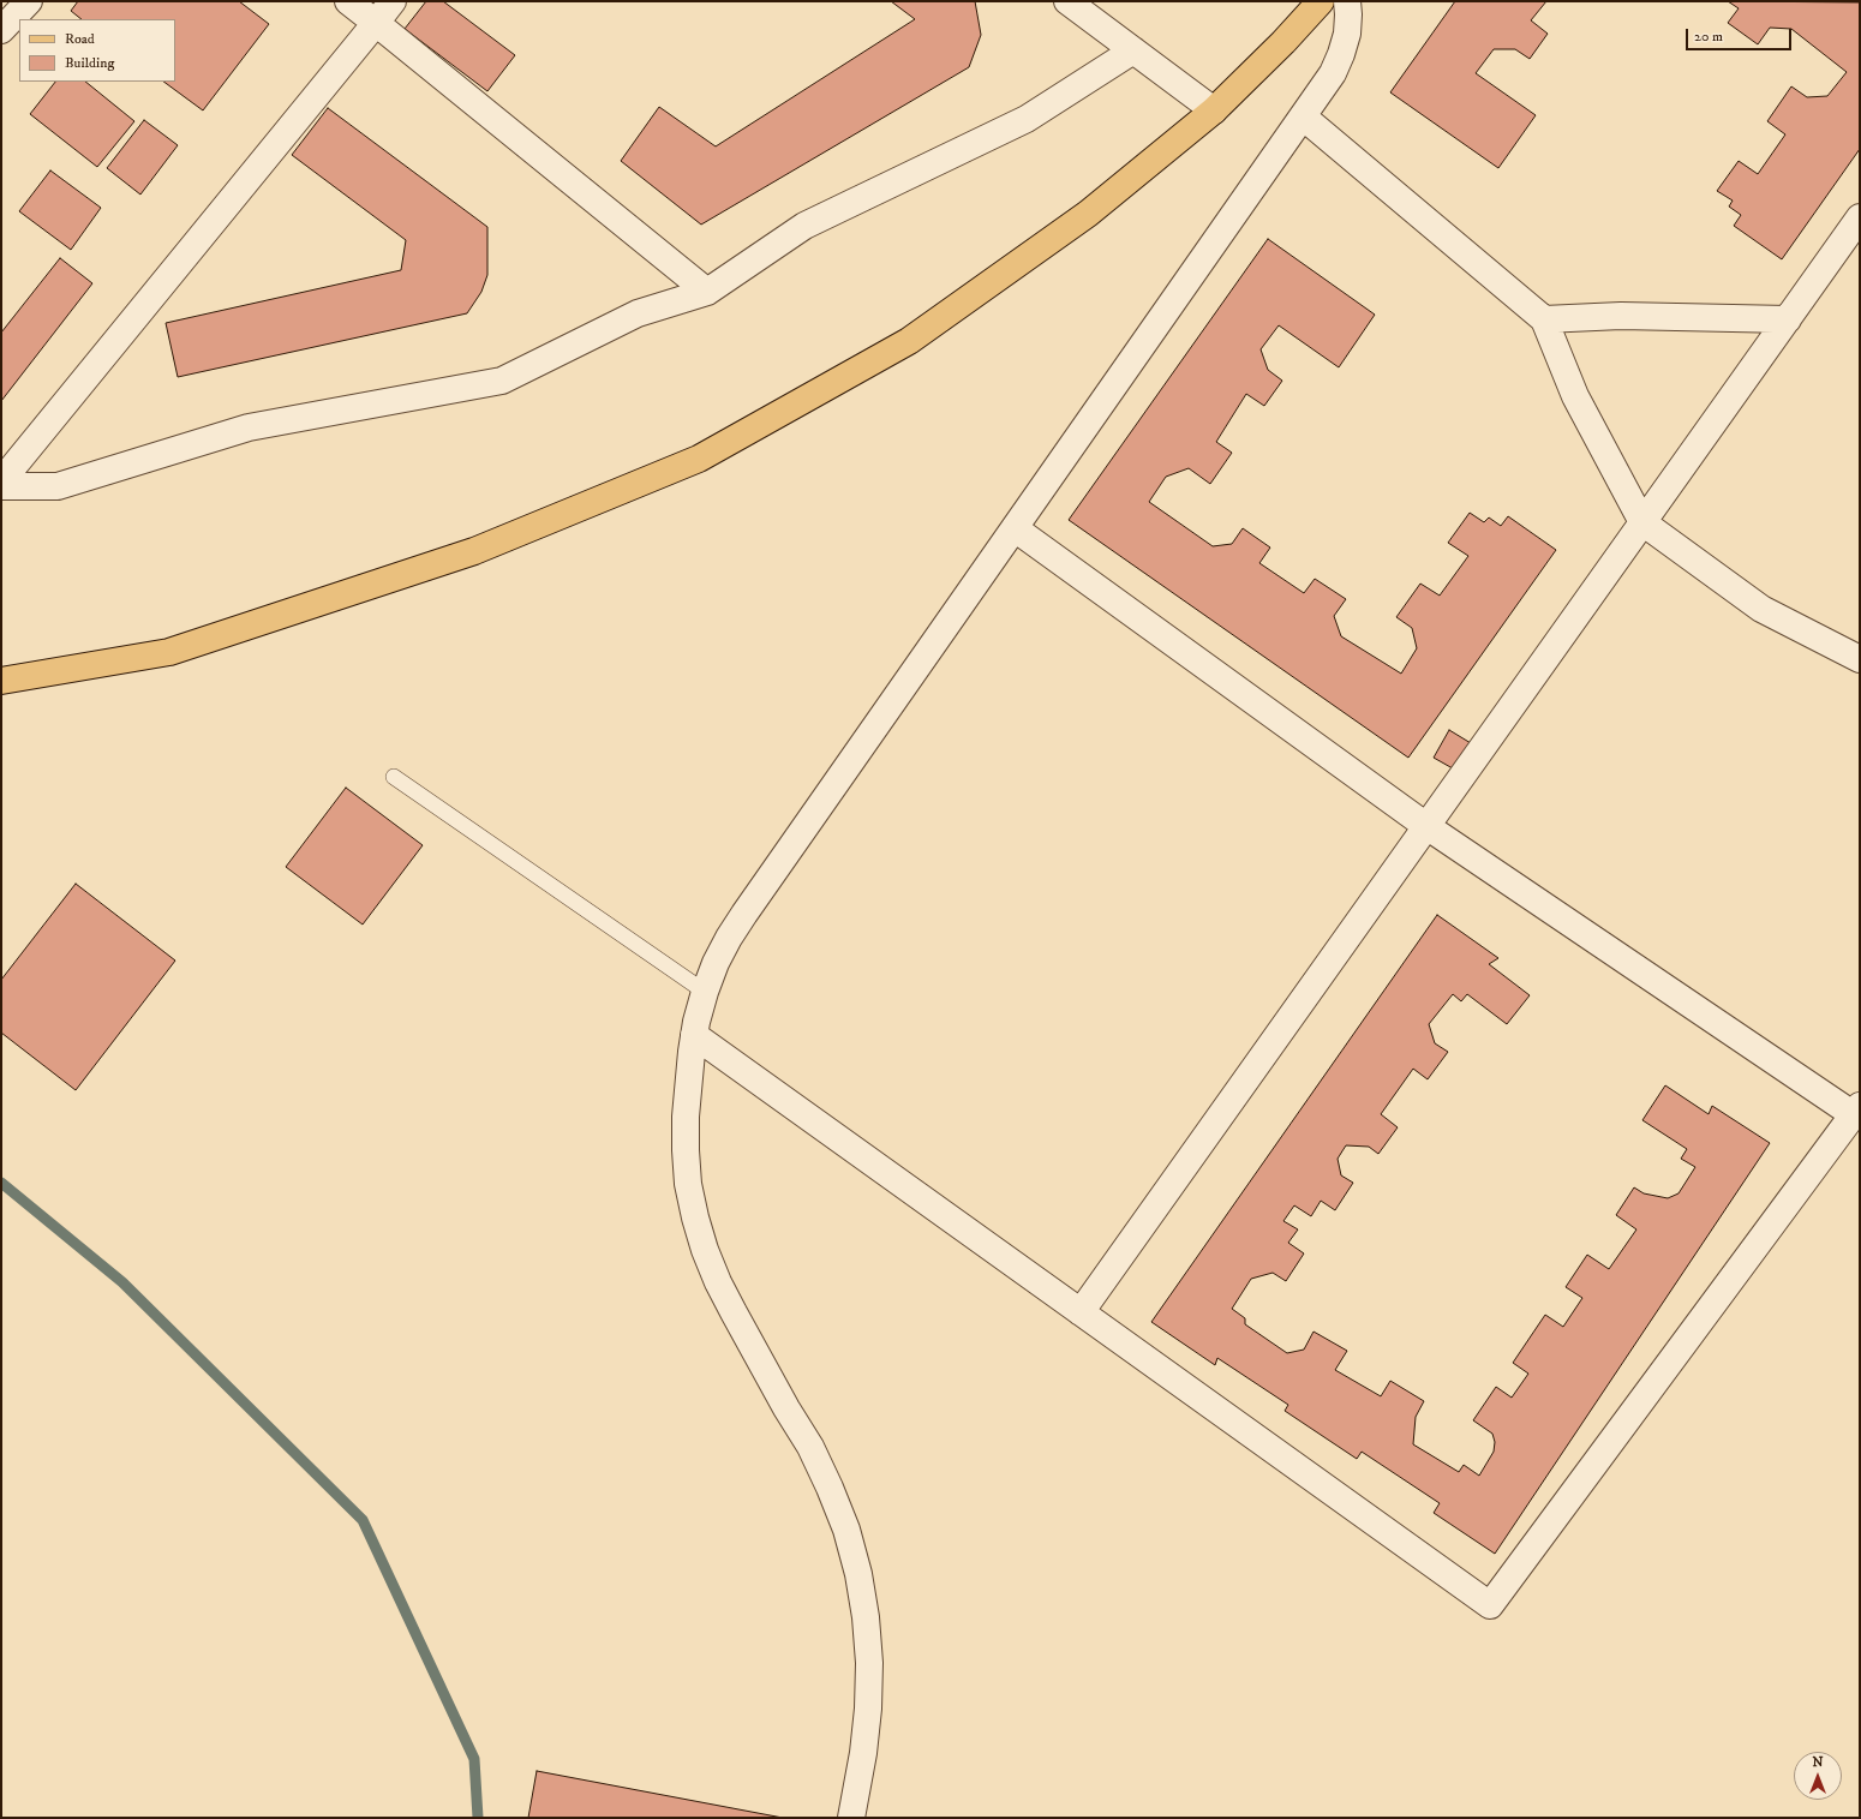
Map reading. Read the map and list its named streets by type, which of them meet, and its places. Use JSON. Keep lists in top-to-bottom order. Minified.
{"legend":["Road","Building"],"scale_bar":"20 m","north":"top"}
